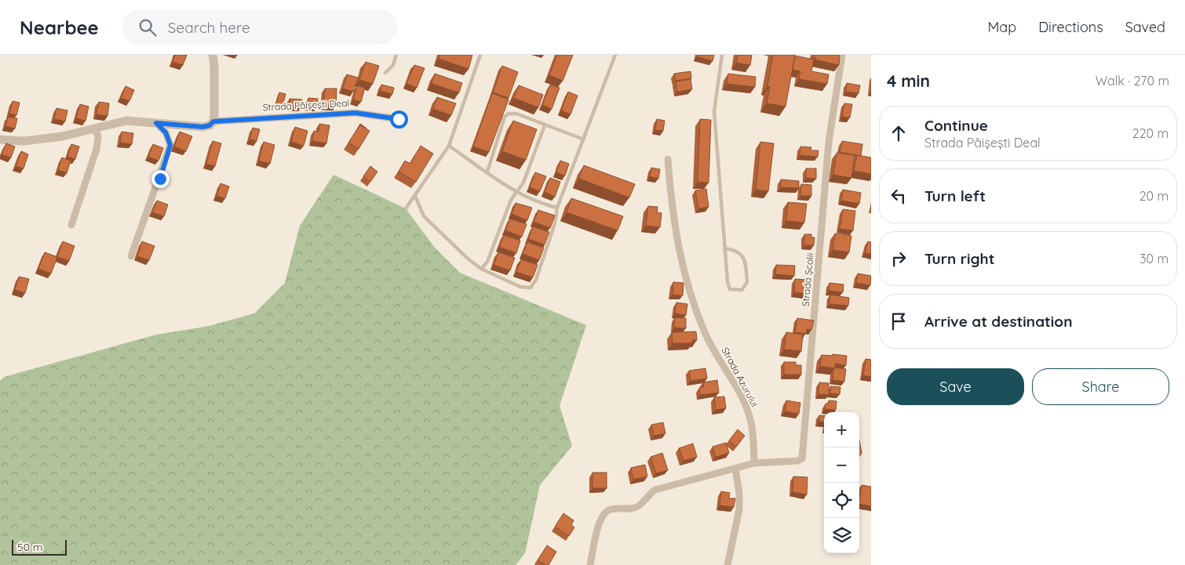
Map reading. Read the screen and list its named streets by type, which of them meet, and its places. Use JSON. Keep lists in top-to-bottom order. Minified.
{"streets":{"street":["Strada Păișești Deal","Strada Școlii","Strada Azurului"]},"crossings":[["Strada Școlii","Strada Azurului"]],"scale_bar":"50 m","page":{"header":"Nearbee","search":"Search here","nav":["Map","Directions","Saved"],"heading":["4 min","Walk · 270 m"],"list":[["Continue","Strada Păișești Deal","220 m"],["Turn left","20 m"],["Turn right","30 m"],"Arrive at destination"],"buttons":["Save","Share"],"map_buttons":["+","−"],"scale":"50 m"}}
